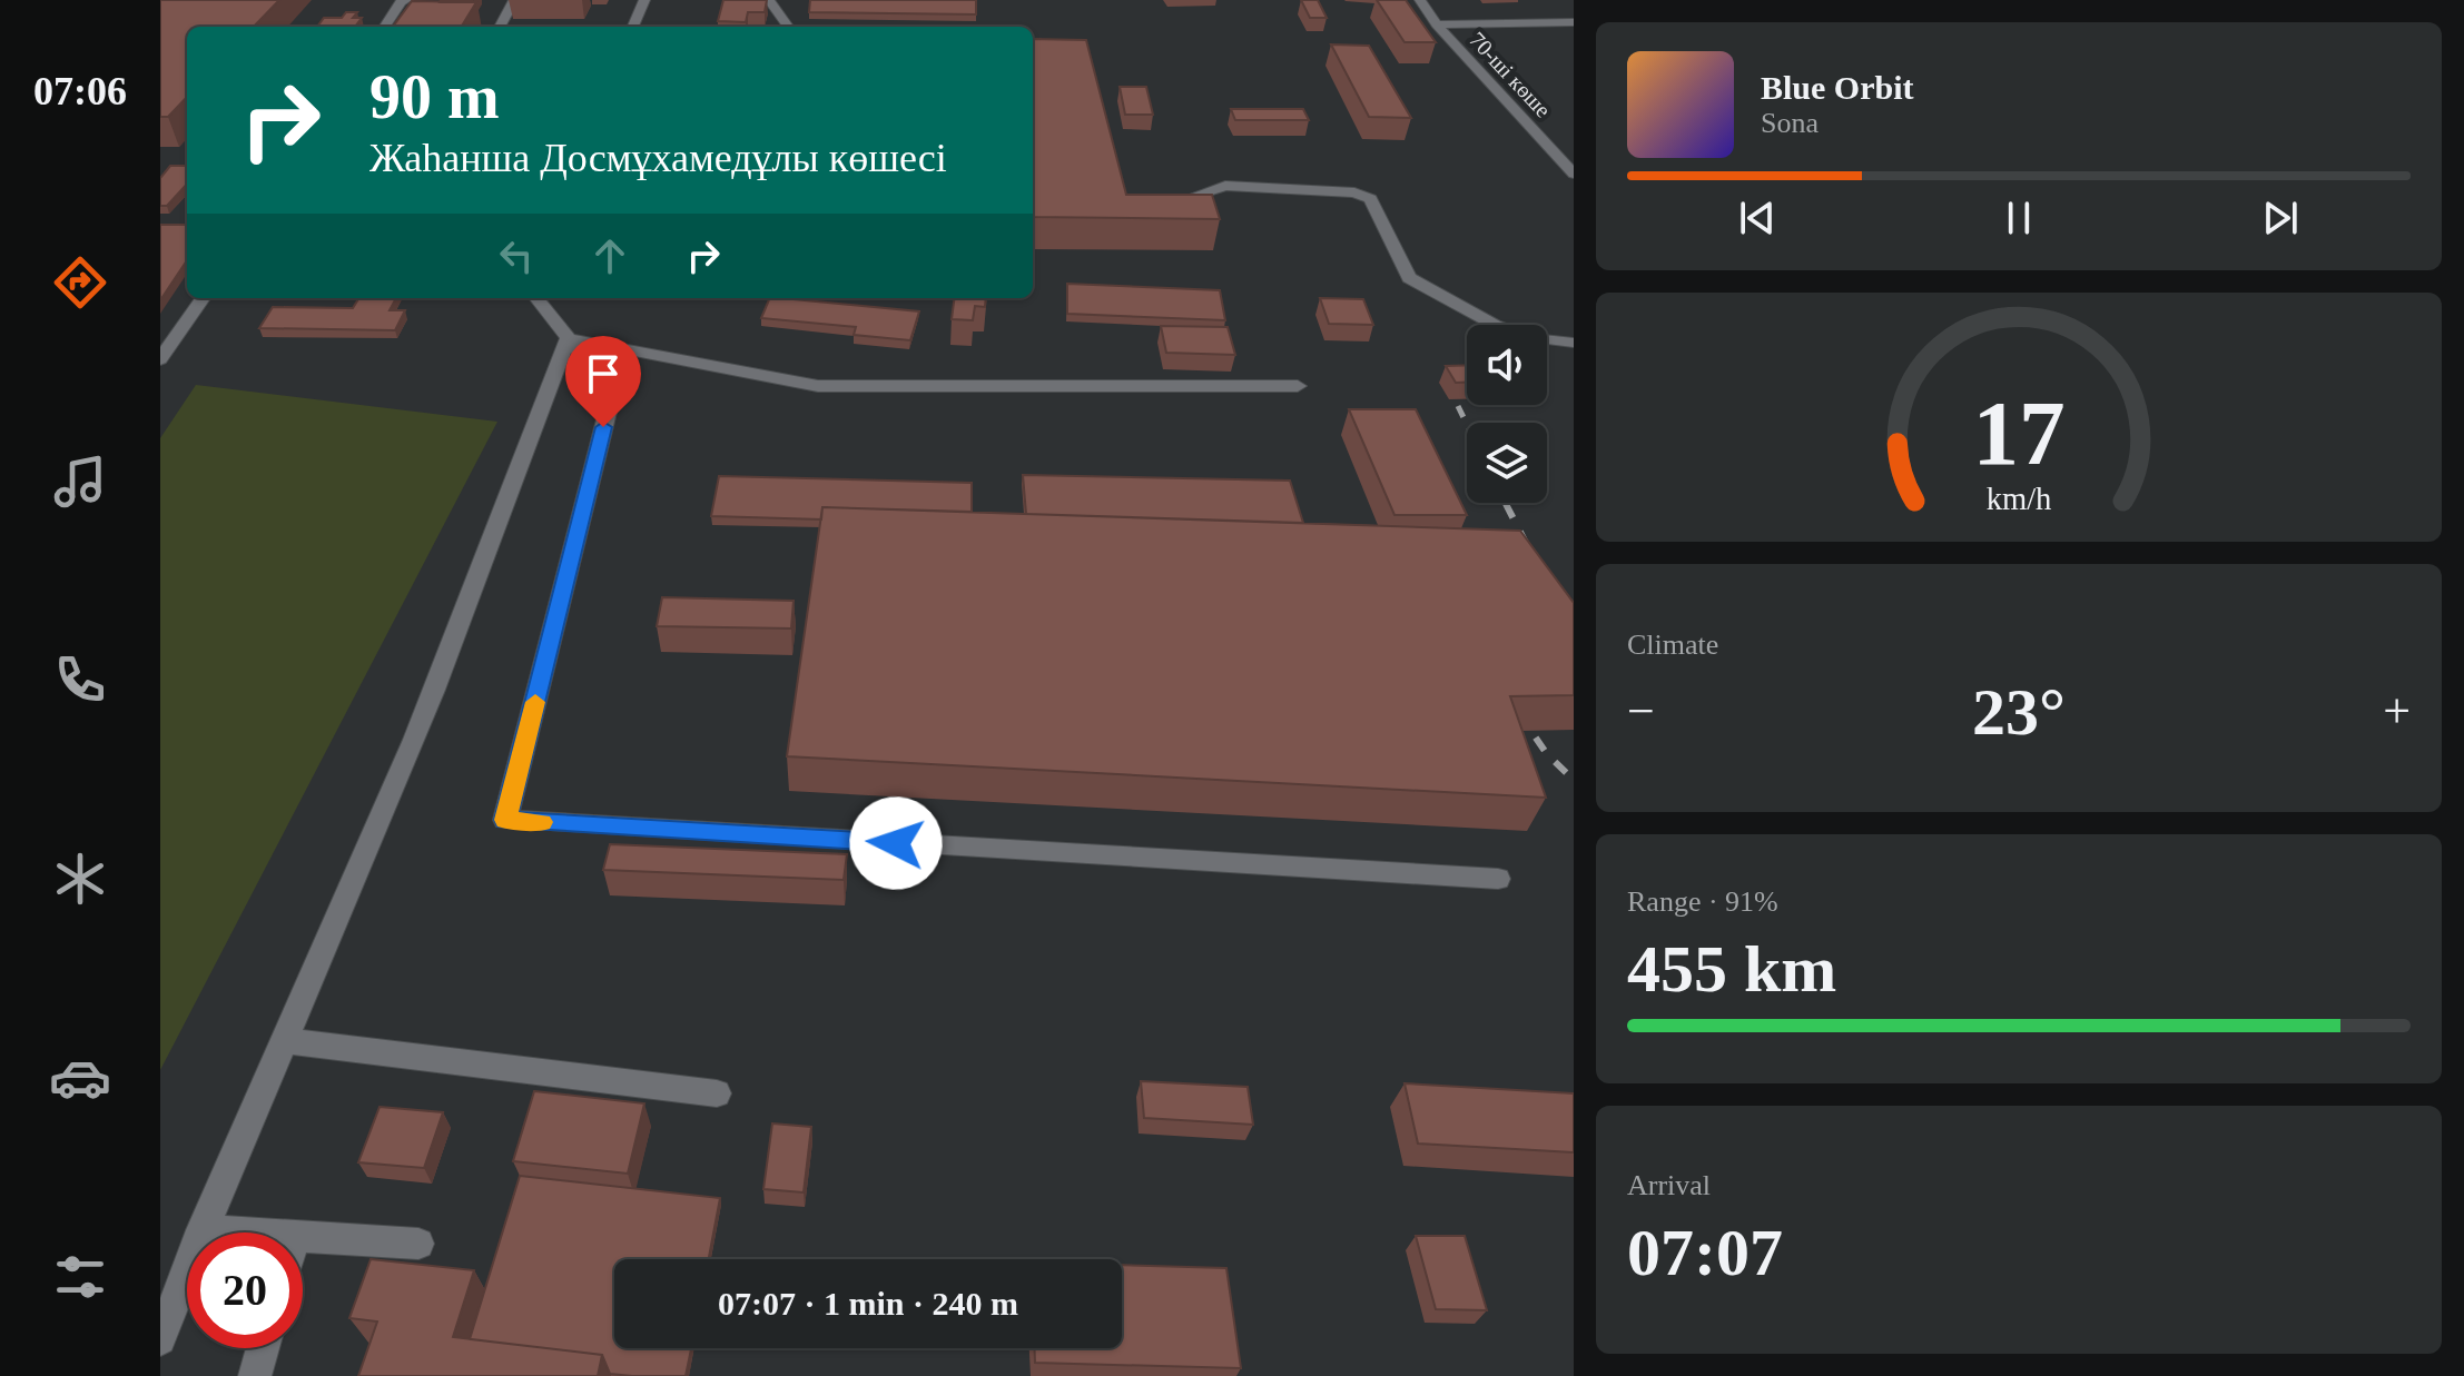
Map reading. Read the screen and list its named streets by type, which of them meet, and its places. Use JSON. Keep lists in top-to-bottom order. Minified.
{"streets":{"street":["70-ші көше"]},"page":{"tabs":"07:06","turn":["90 m","Жаһанша Досмұхамедұлы көшесі"],"song":["Blue Orbit","Sona"],"tile":["Climate",["Range · 91%","455 km"],["Arrival","07:07"]],"heat":["−","23°","+"],"limit":"20","trip":"07:07 · 1 min · 240 m","gauge":["17","km/h"]}}
